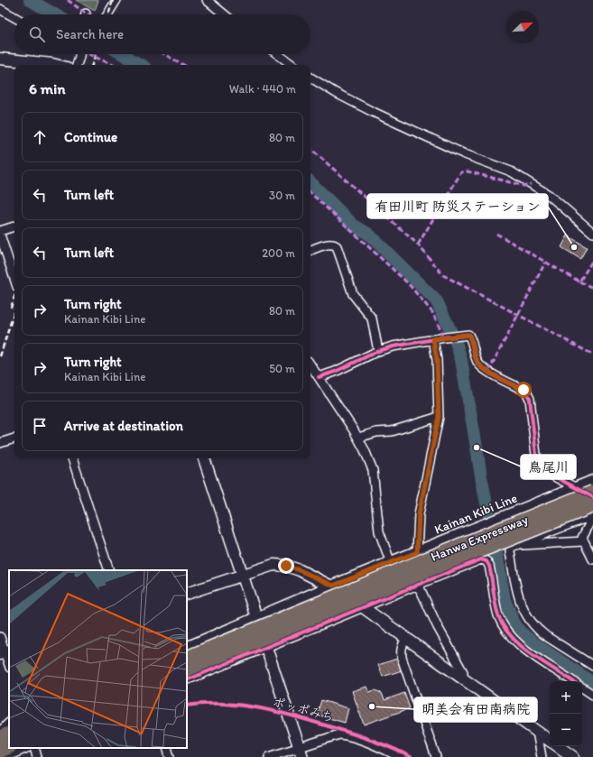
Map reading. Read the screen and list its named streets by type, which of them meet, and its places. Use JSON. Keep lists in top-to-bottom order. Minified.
{"streets":{"highway":["Hanwa Expressway"],"street":["Kainan Kibi Line"],"cycle path":["ポッポみち"]},"places":["有田川町 防災ステーション","鳥尾川","明美会有田南病院"],"north":"top right","page":{"search":"Search here","heading":["6 min","Walk · 440 m"],"list":[["Continue","80 m"],["Turn left","30 m"],["Turn left","200 m"],["Turn right","Kainan Kibi Line","80 m"],["Turn right","Kainan Kibi Line","50 m"],"Arrive at destination"],"map_buttons":["+","−"]}}
